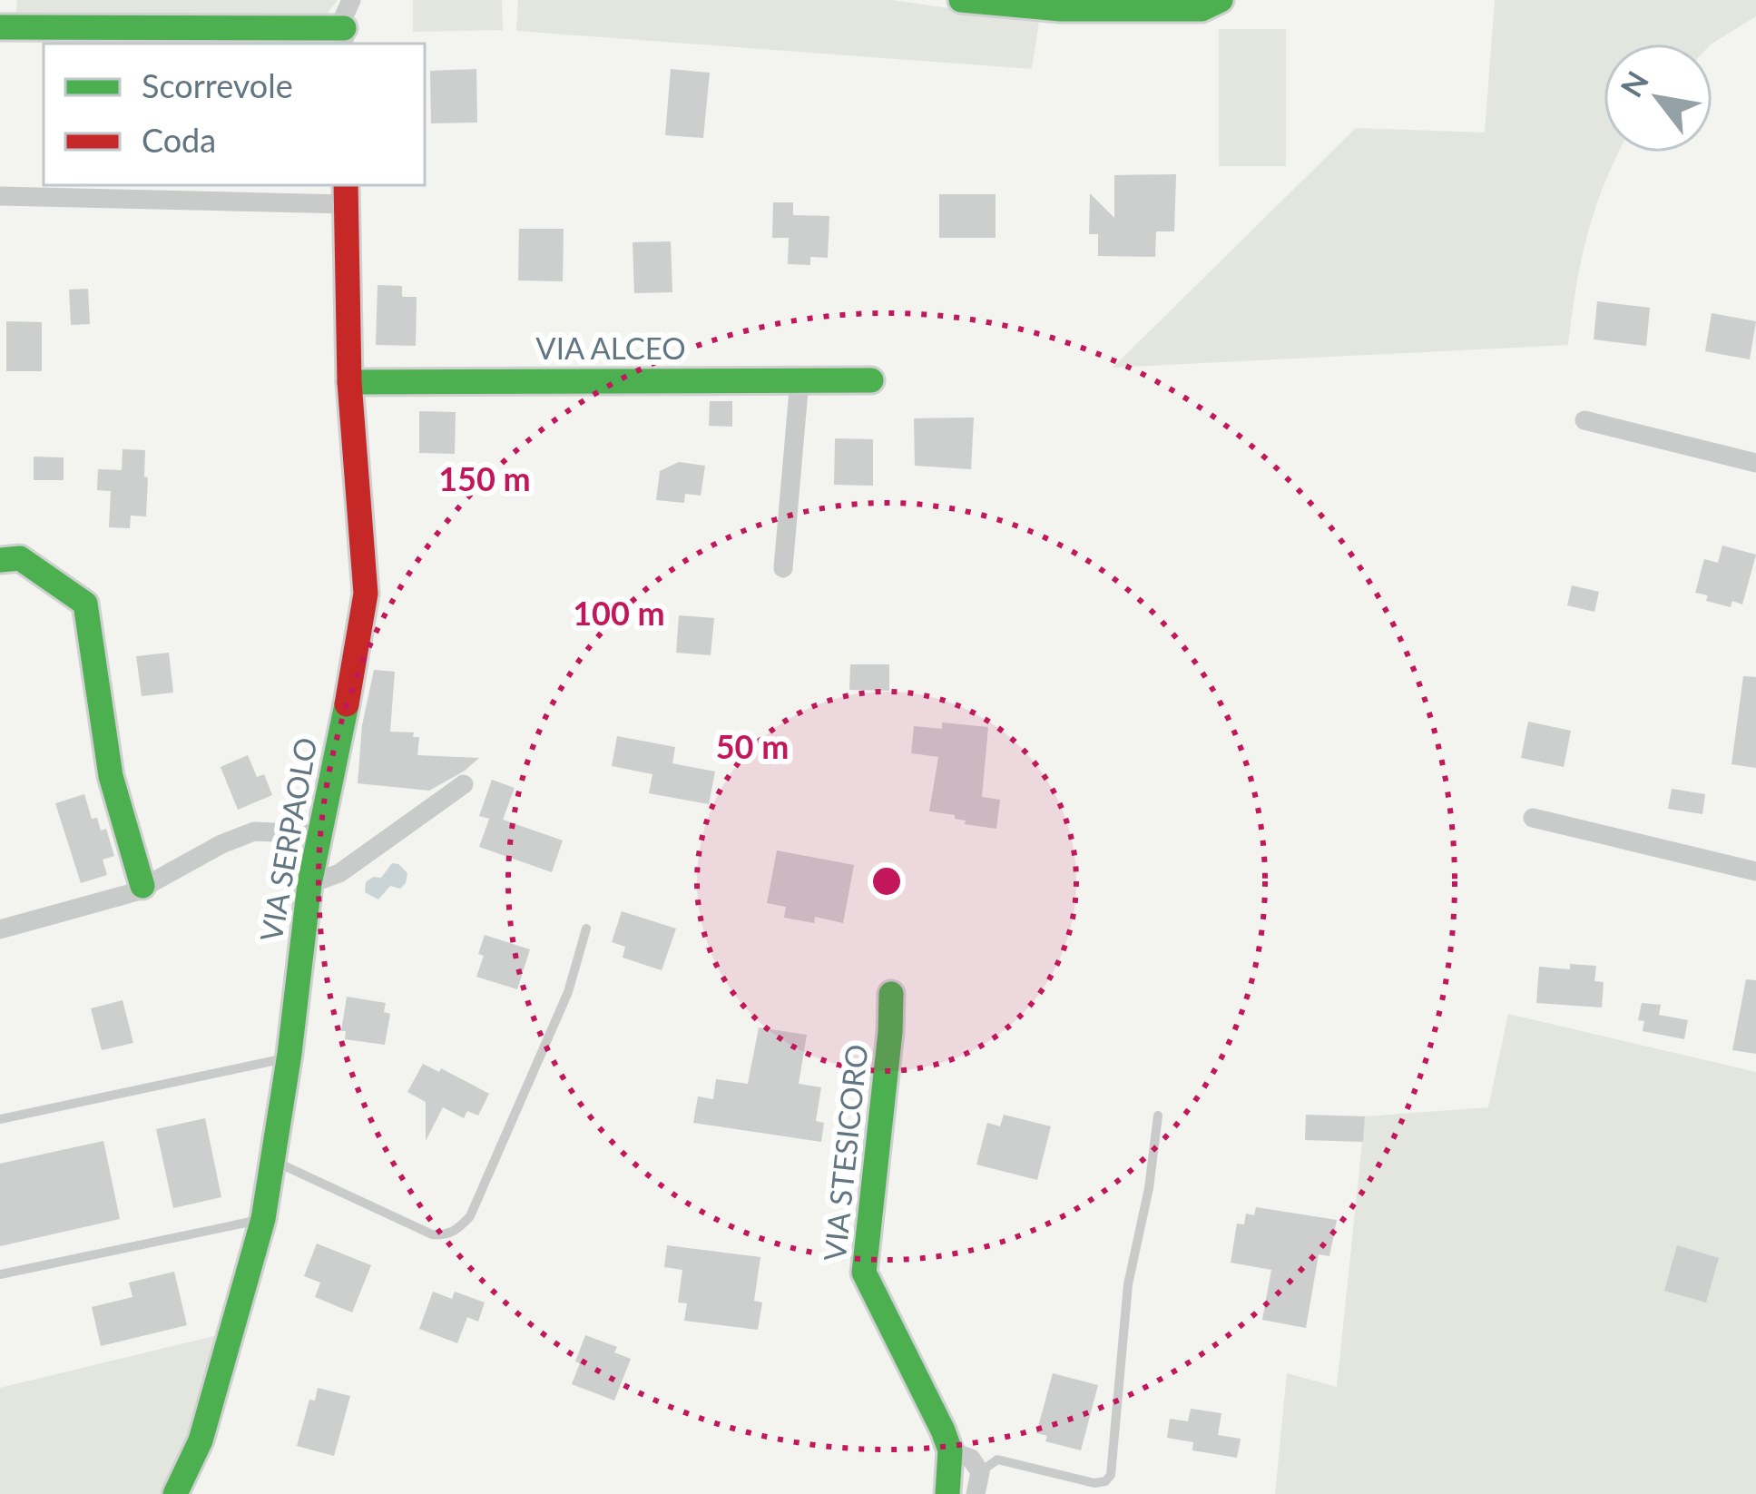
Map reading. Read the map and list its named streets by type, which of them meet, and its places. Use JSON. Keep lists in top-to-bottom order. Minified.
{"streets":{"street":["VIA ALCEO","VIA SERPAOLO","VIA STESICORO"]},"crossings":[["VIA ALCEO","VIA SERPAOLO"]],"legend":["Scorrevole","Coda"],"north":"top left","rings":["150 m","100 m","50 m"]}
